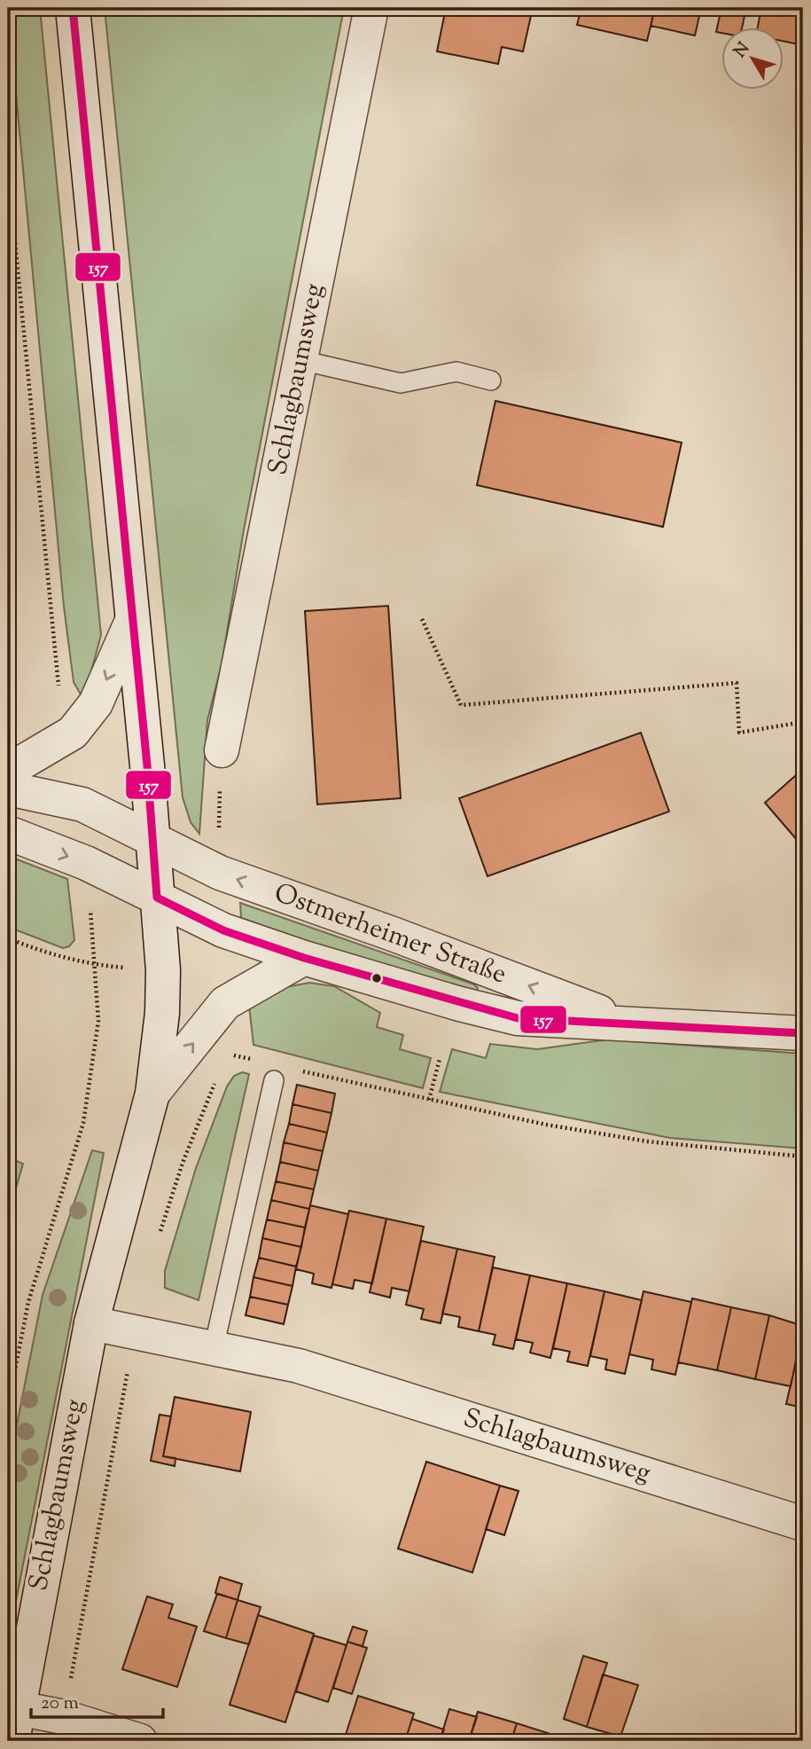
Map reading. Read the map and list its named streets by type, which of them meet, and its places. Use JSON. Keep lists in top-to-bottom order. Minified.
{"streets":{"street":["Schlagbaumsweg","Ostmerheimer Straße"]},"crossings":[["Schlagbaumsweg","Ostmerheimer Straße"]],"lines":["transit line 157"],"scale_bar":"20 m","north":"top left"}
